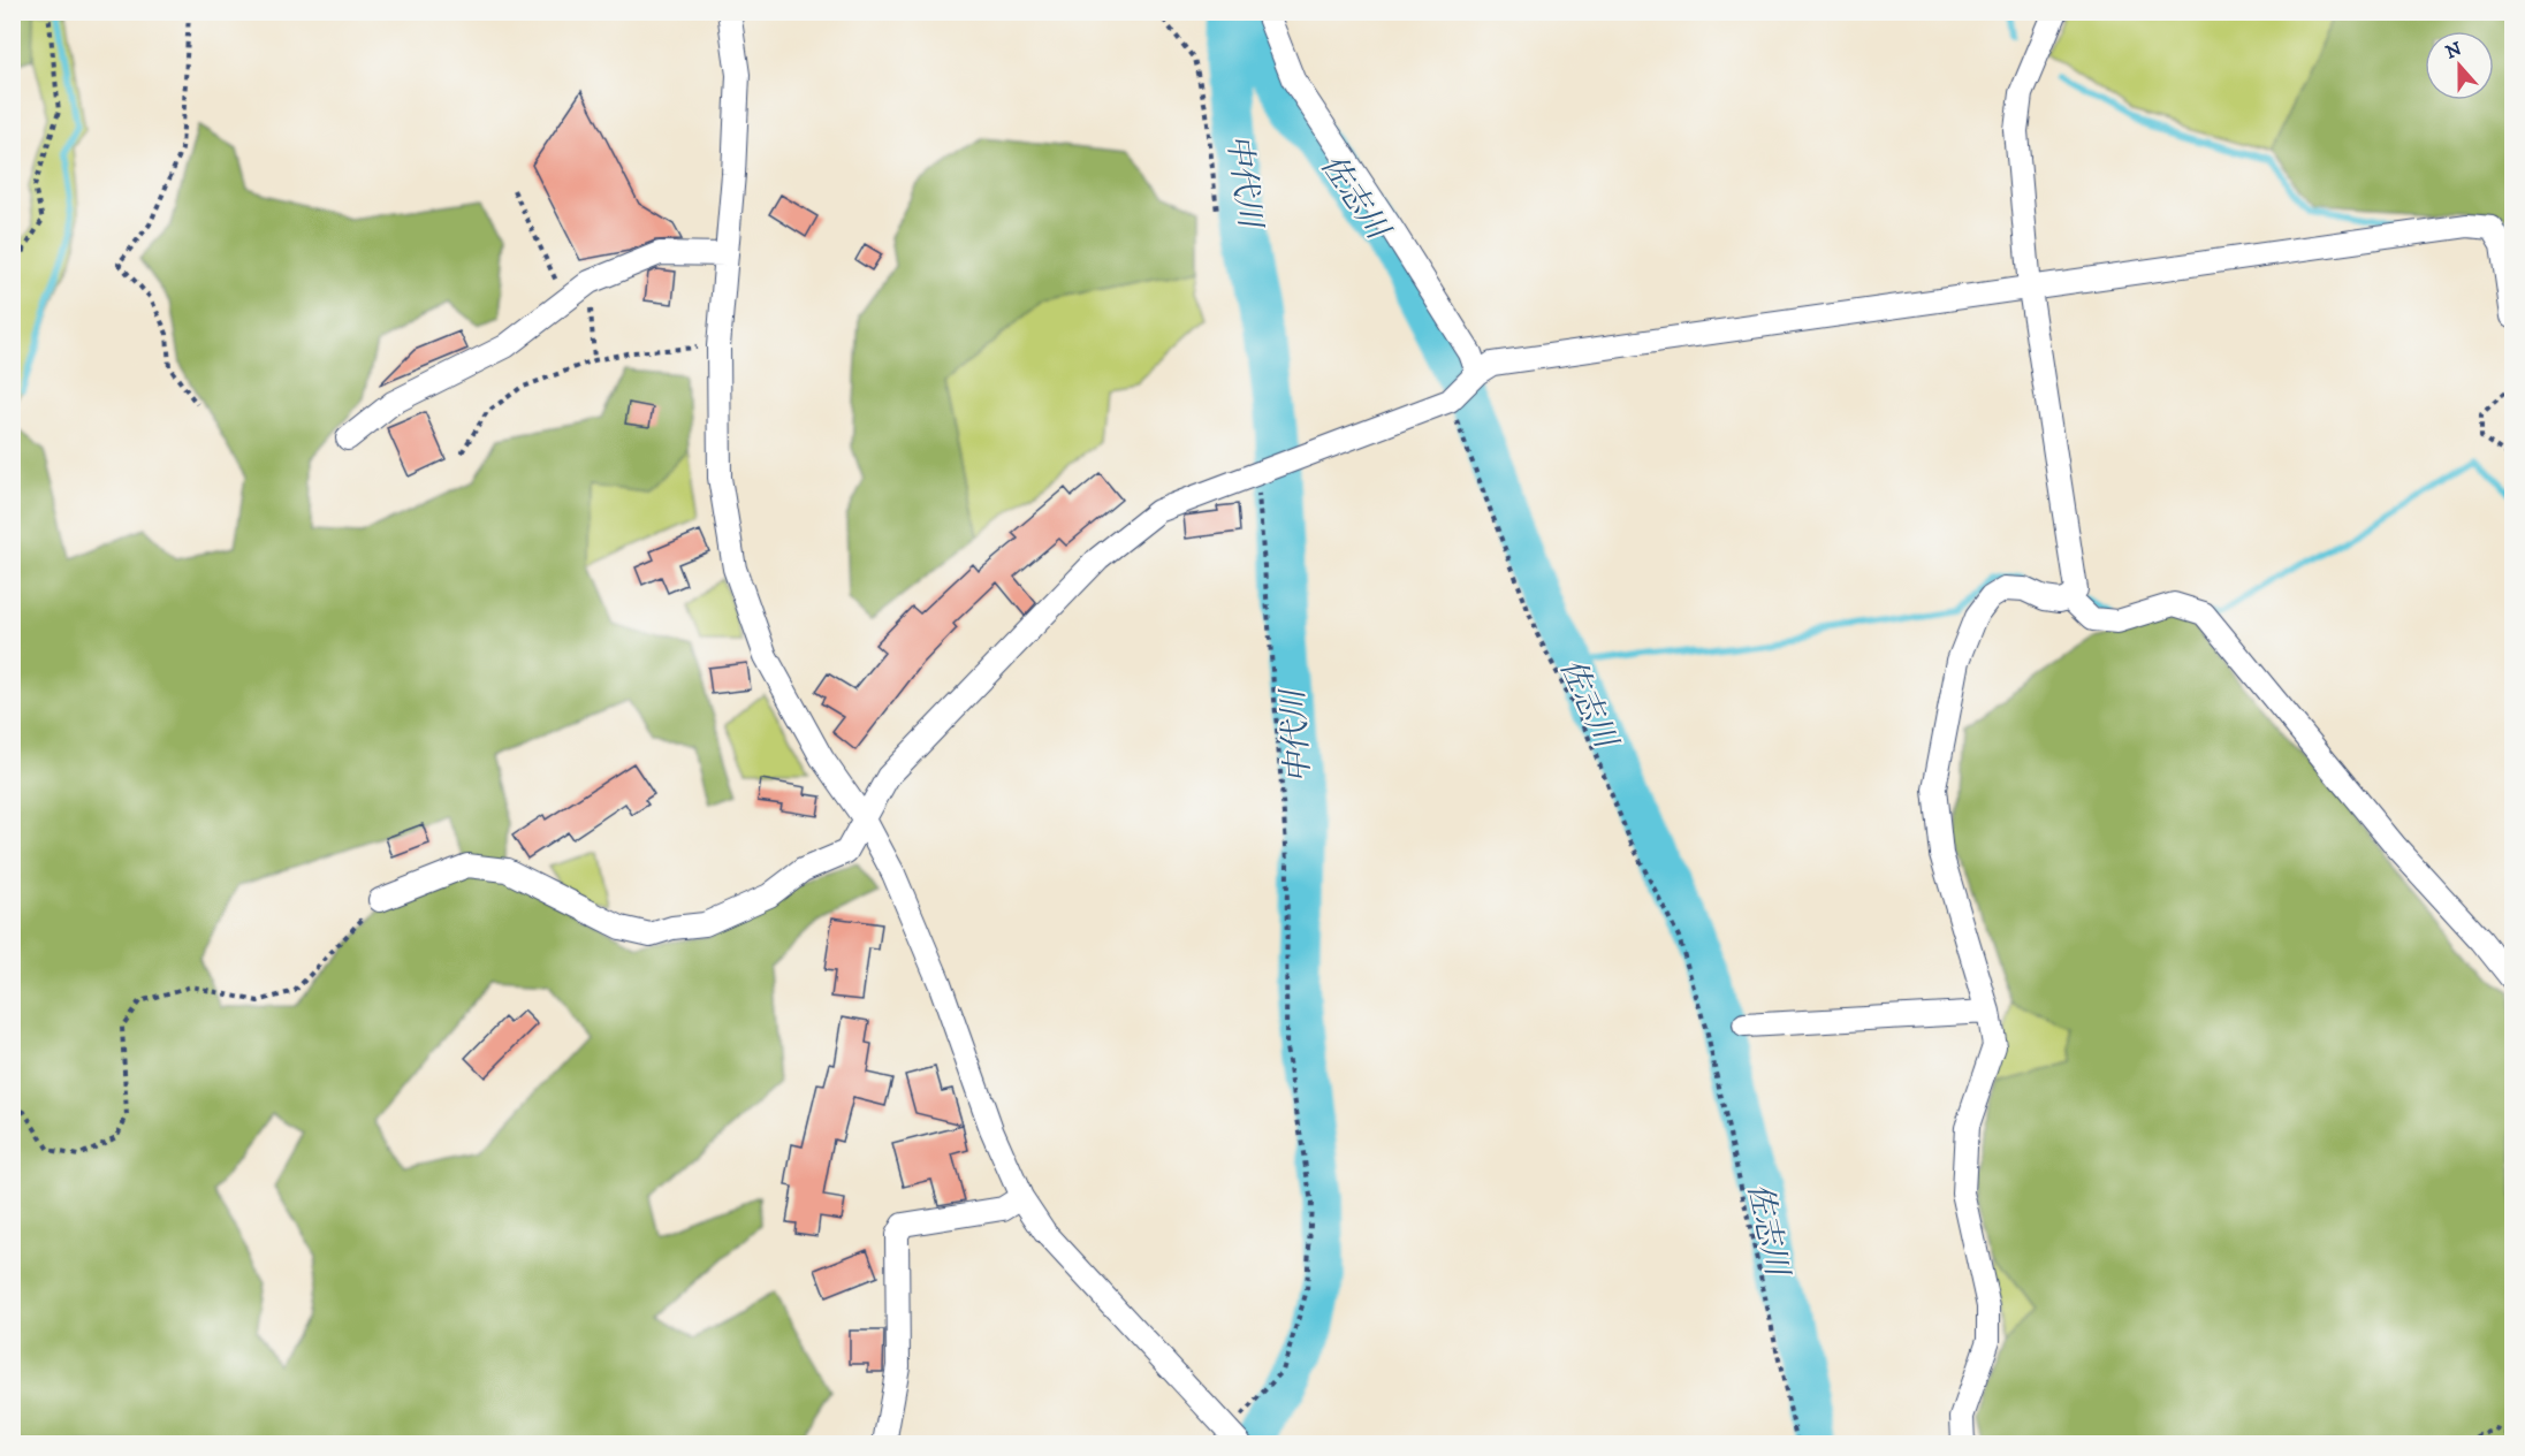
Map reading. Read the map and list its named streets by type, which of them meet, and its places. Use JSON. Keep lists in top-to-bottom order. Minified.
{"water":["中代川","佐志川"],"north":"top"}
